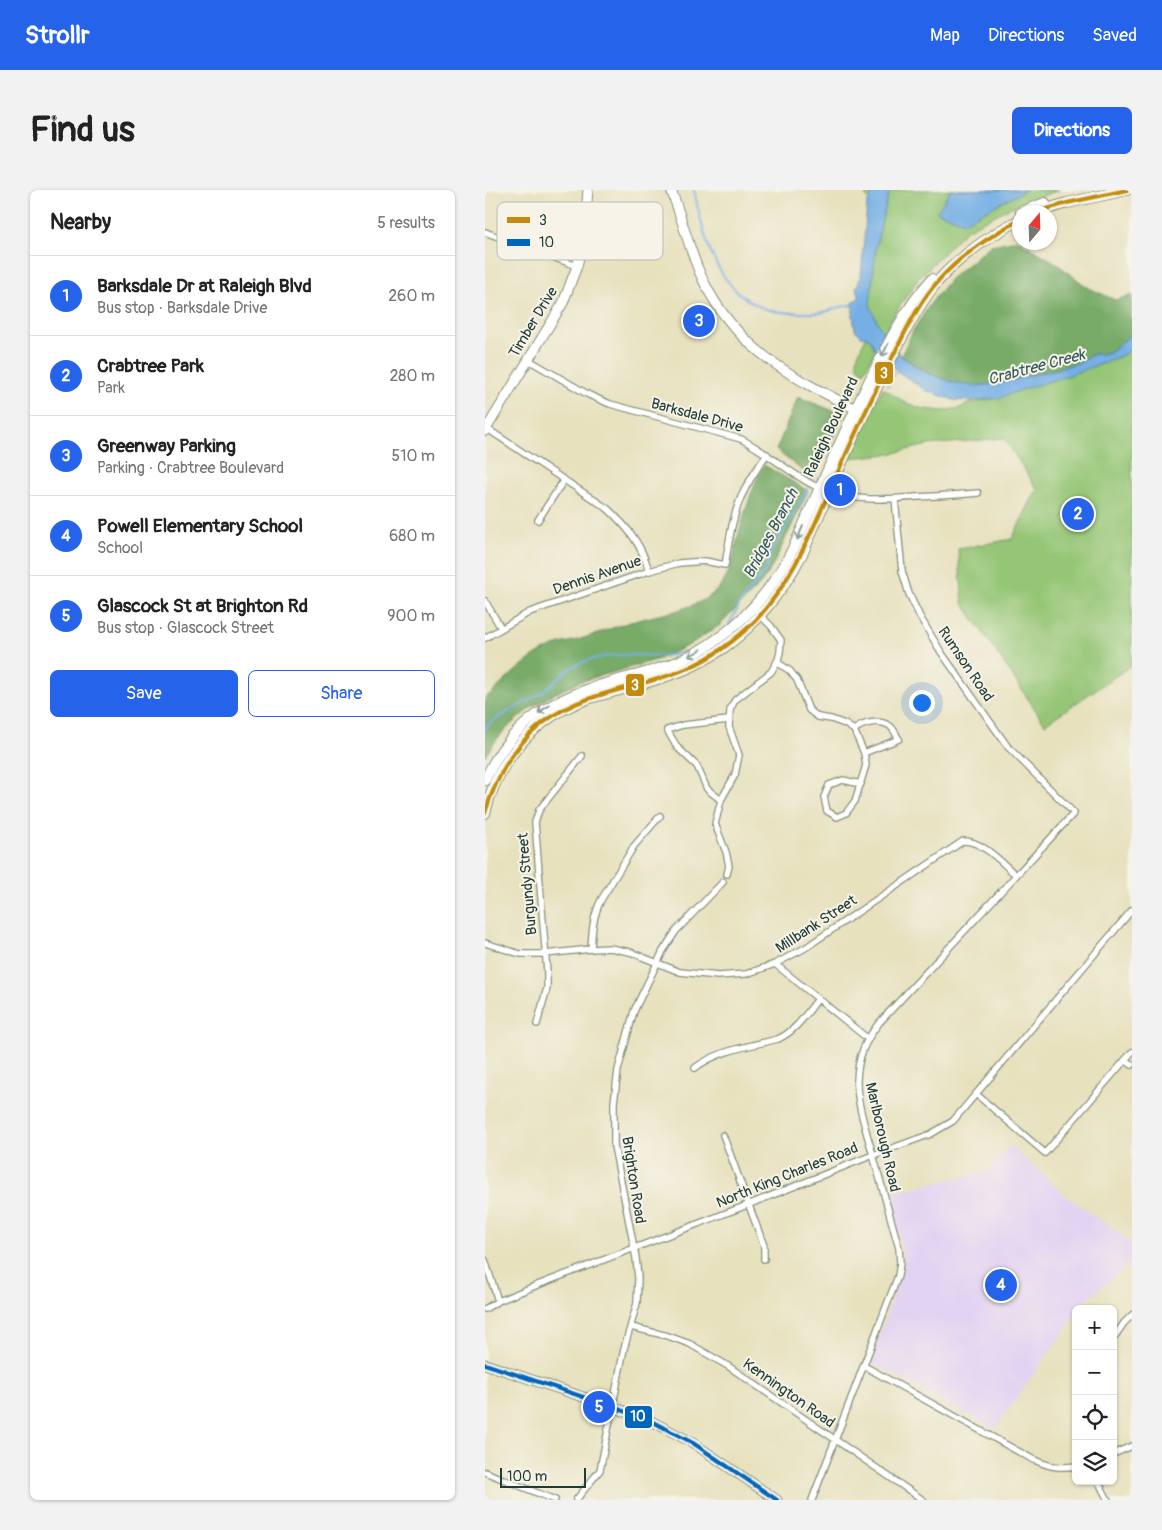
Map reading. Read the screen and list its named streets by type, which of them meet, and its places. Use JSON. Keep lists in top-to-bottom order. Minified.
{"streets":{"main road":["Raleigh Boulevard"],"street":["Timber Drive","Barksdale Drive","Dennis Avenue","Rumson Road","Burgundy Street","Millbank Street","Marlborough Road","North King Charles Road","Brighton Road","Kennington Road"]},"crossings":[["Timber Drive","Barksdale Drive"],["Barksdale Drive","Raleigh Boulevard"],["Barksdale Drive","Dennis Avenue"],["Barksdale Drive","Rumson Road"],["Rumson Road","Marlborough Road"],["Burgundy Street","Millbank Street"],["Millbank Street","Marlborough Road"],["Millbank Street","Brighton Road"],["Marlborough Road","North King Charles Road"],["Marlborough Road","Kennington Road"],["North King Charles Road","Brighton Road"],["Brighton Road","Kennington Road"]],"water":["Crabtree Creek","Bridges Branch"],"lines":["transit line 3","transit line 10"],"legend":["3","10"],"scale_bar":"100 m","north":"top","page":{"header":"Strollr","nav":["Map","Directions","Saved"],"buttons":["Directions",["Save","Share"]],"title":"Find us","heading":["Nearby","5 results"],"list":[{"mark":"1","name":"Barksdale Dr at Raleigh Blvd","note":"Bus stop · Barksdale Drive","value":"260 m"},{"mark":"2","name":"Crabtree Park","note":"Park","value":"280 m"},{"mark":"3","name":"Greenway Parking","note":"Parking · Crabtree Boulevard","value":"510 m"},{"mark":"4","name":"Powell Elementary School","note":"School","value":"680 m"},{"mark":"5","name":"Glascock St at Brighton Rd","note":"Bus stop · Glascock Street","value":"900 m"}],"pins":["3","1","2","4","5"],"map_buttons":["+","−"],"scale":"100 m"}}
